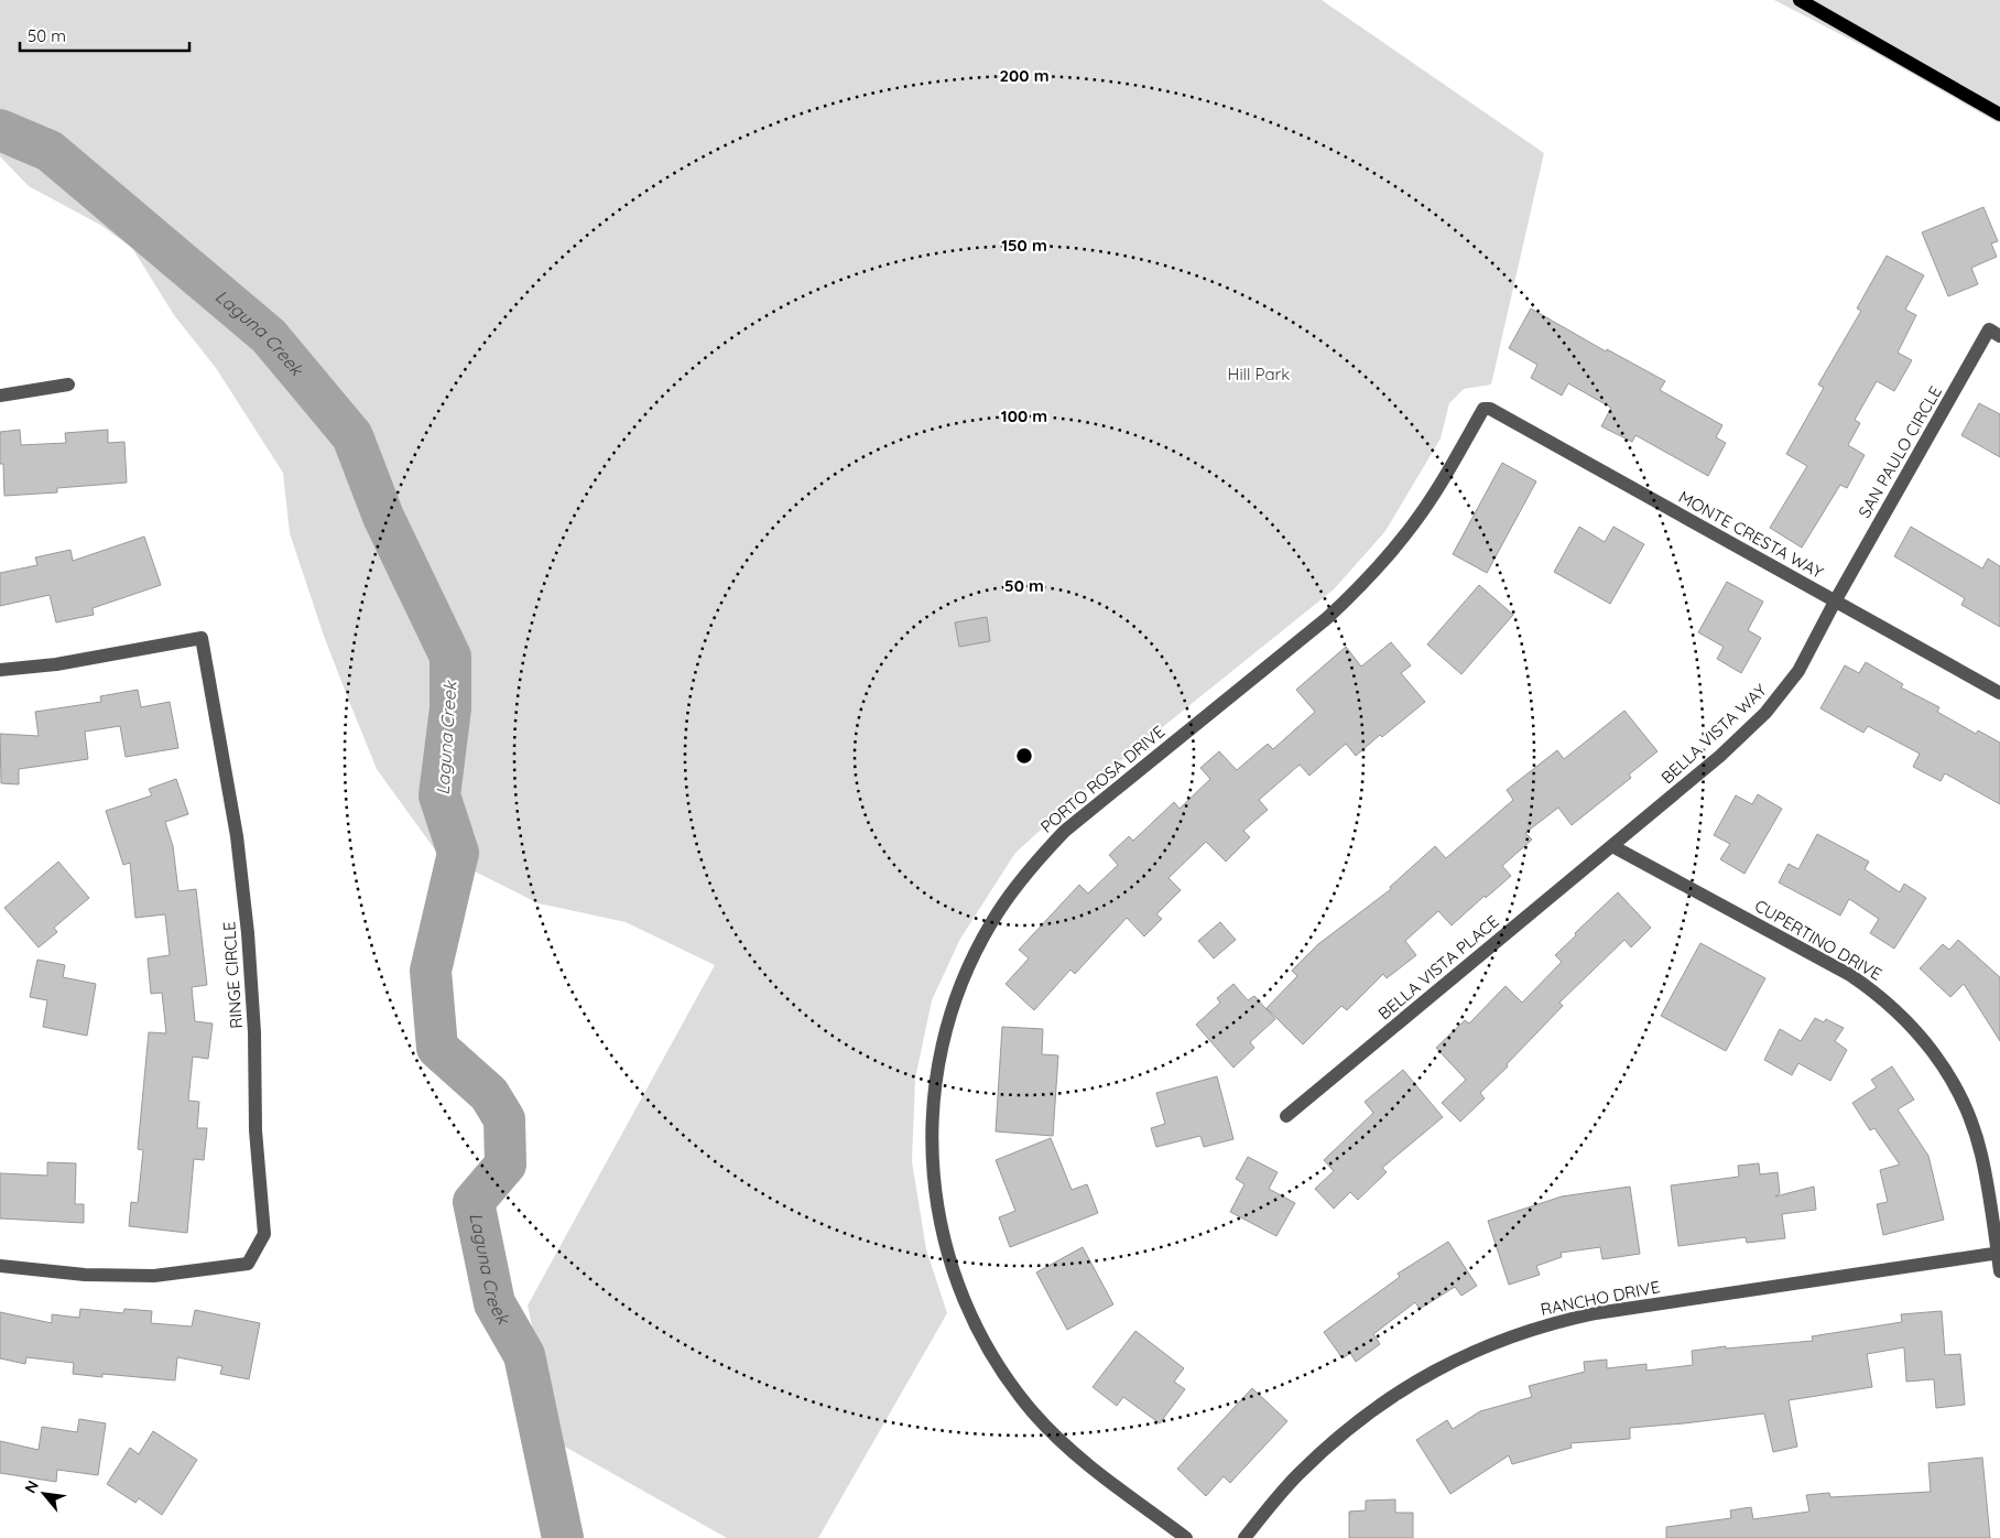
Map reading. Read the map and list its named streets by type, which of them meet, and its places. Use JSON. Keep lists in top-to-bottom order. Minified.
{"streets":{"street":["SAN PAULO CIRCLE","MONTE CRESTA WAY","BELLA VISTA WAY","PORTO ROSA DRIVE","CUPERTINO DRIVE","BELLA VISTA PLACE","RINGE CIRCLE","RANCHO DRIVE"]},"crossings":[["SAN PAULO CIRCLE","MONTE CRESTA WAY"],["SAN PAULO CIRCLE","BELLA VISTA WAY"],["MONTE CRESTA WAY","BELLA VISTA WAY"],["MONTE CRESTA WAY","PORTO ROSA DRIVE"],["BELLA VISTA WAY","CUPERTINO DRIVE"],["BELLA VISTA WAY","BELLA VISTA PLACE"],["CUPERTINO DRIVE","BELLA VISTA PLACE"],["CUPERTINO DRIVE","RANCHO DRIVE"]],"water":["Laguna Creek"],"parks":["Hill Park"],"scale_bar":"50 m","north":"top left","rings":["200 m","150 m","100 m","50 m"]}
